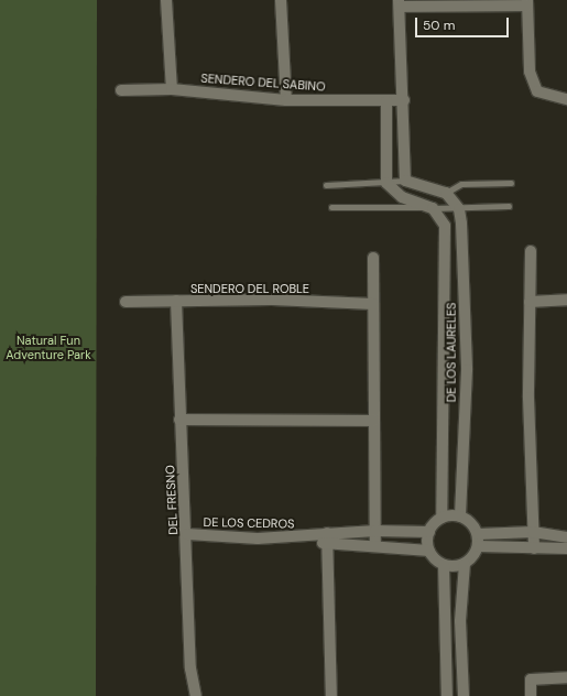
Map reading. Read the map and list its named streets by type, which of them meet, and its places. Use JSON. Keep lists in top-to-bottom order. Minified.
{"streets":{"street":["SENDERO DEL SABINO","SENDERO DEL ROBLE","DE LOS LAURELES","DEL FRESNO","DE LOS CEDROS"]},"crossings":[["SENDERO DEL ROBLE","DEL FRESNO"],["DE LOS LAURELES","DE LOS CEDROS"],["DEL FRESNO","DE LOS CEDROS"]],"parks":["Natural Fun Adventure Park"],"scale_bar":"50 m"}
